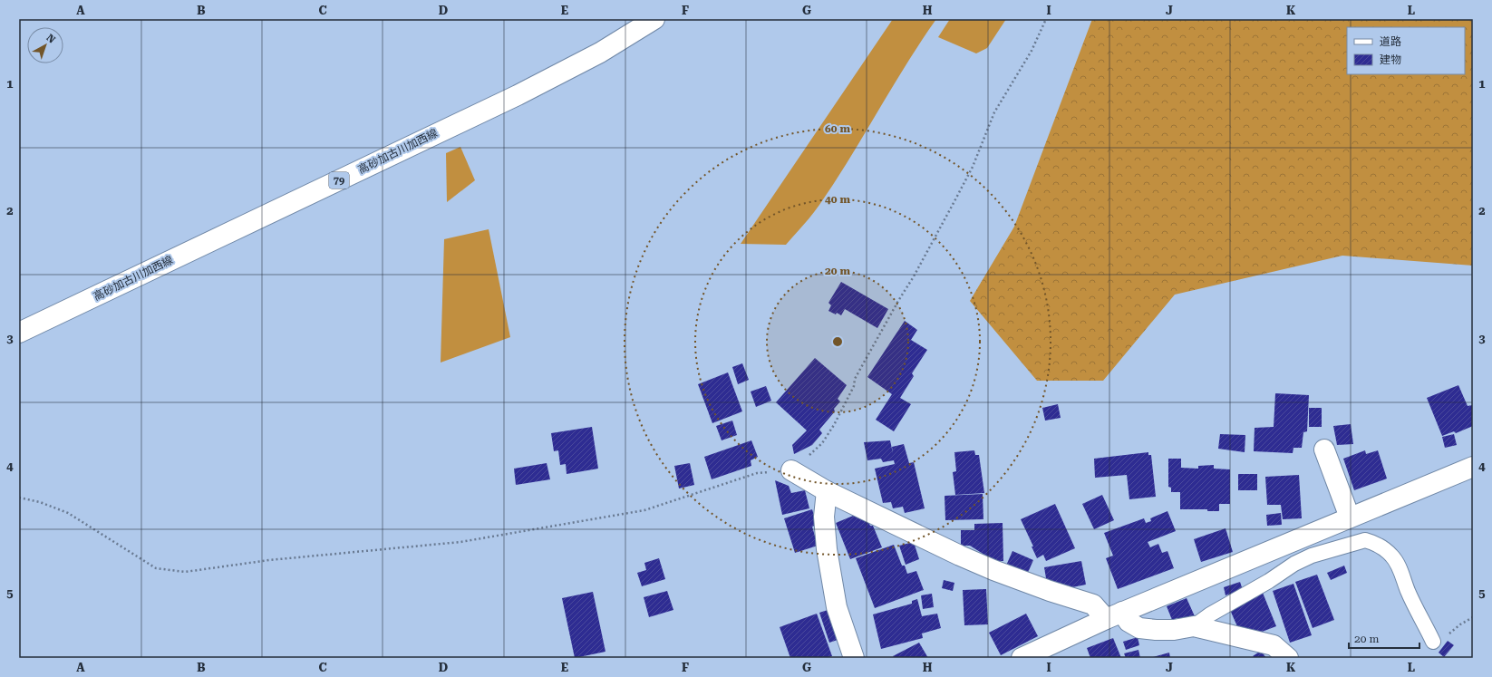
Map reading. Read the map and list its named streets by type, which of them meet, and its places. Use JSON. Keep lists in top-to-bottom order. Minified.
{"streets":{"street":["高砂加古川加西線","79"]},"legend":["道路","建物"],"scale_bar":"20 m","north":"top right","grid":{"columns":["A","B","C","D","E","F","G","H","I","J","K","L"],"rows":["1","2","3","4","5"]},"rings":["60 m","40 m","20 m"]}
